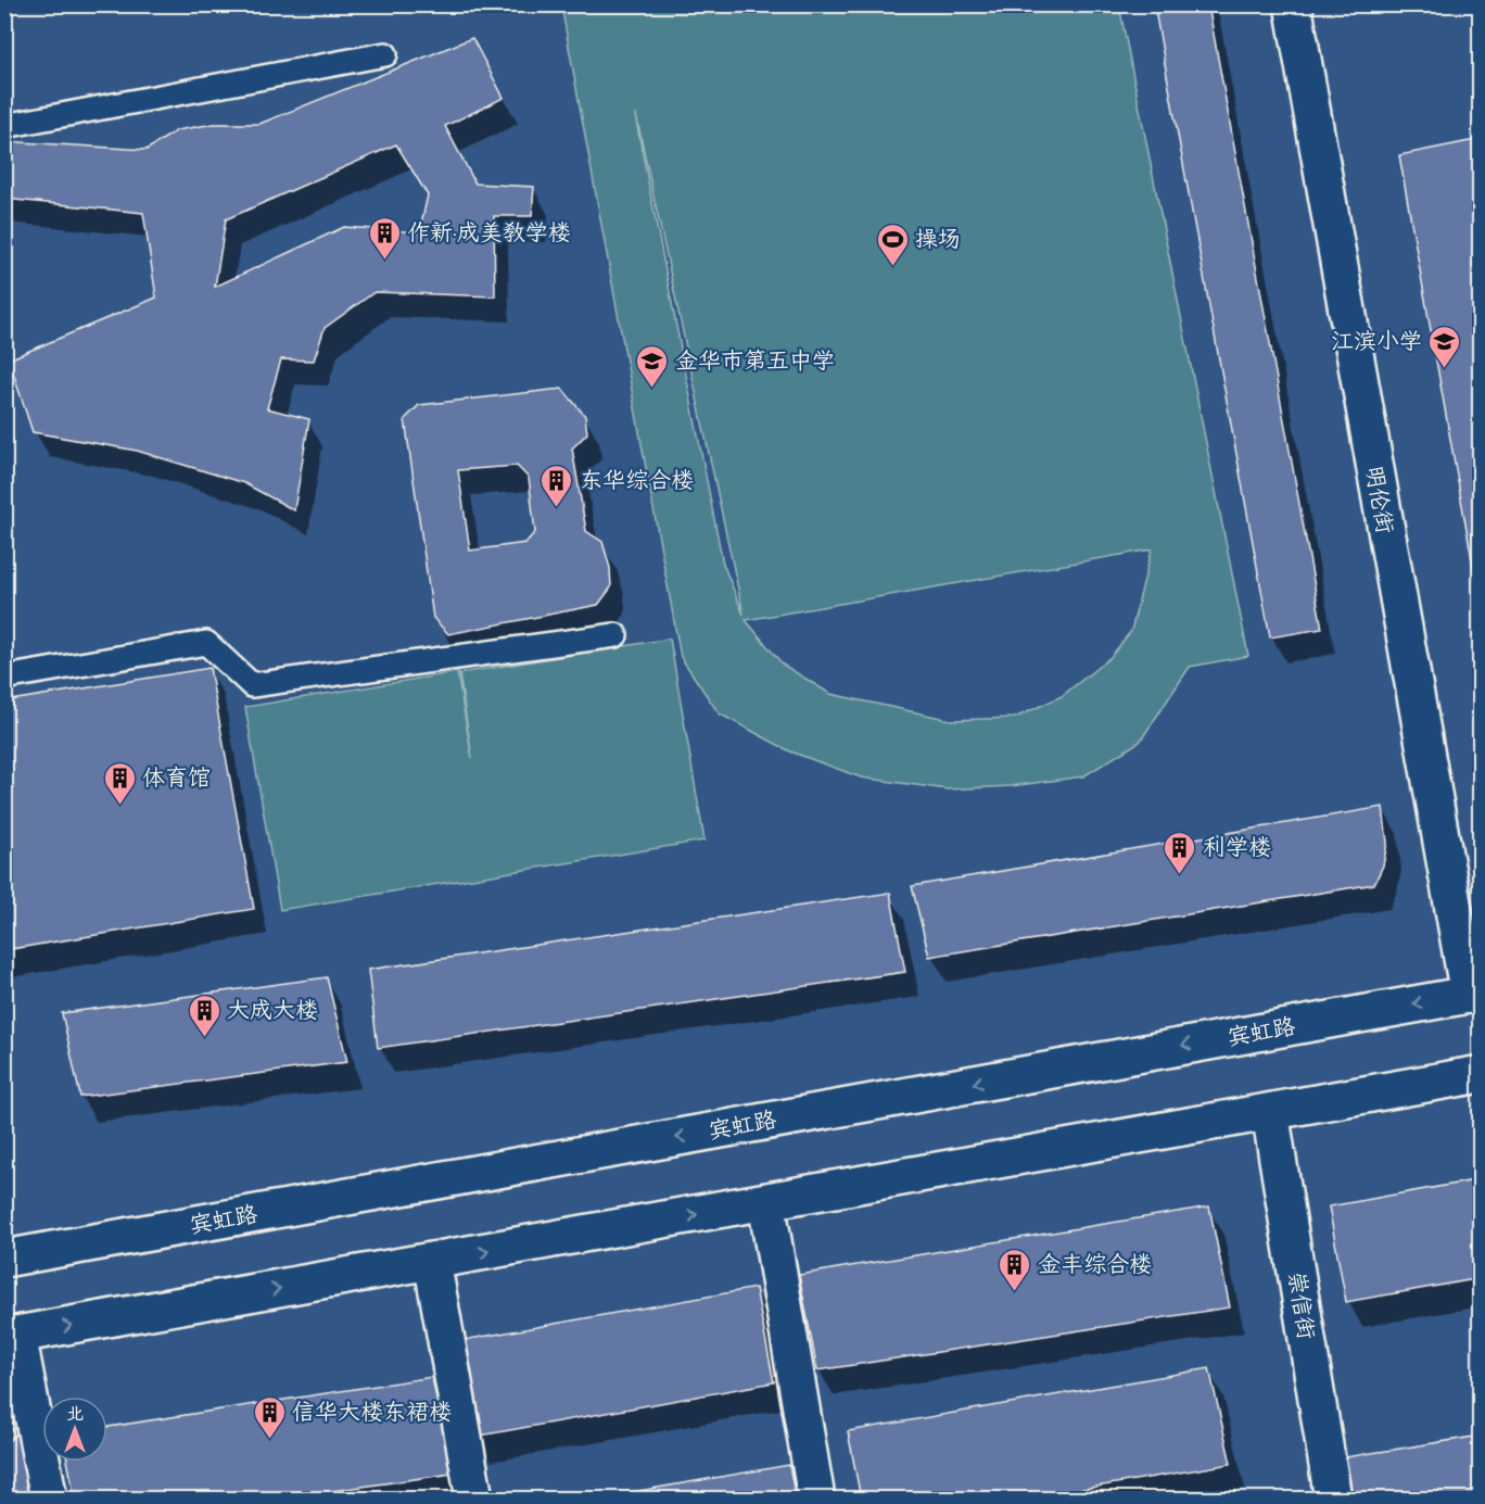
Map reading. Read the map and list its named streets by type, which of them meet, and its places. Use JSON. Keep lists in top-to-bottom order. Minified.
{"streets":{"main road":["明伦街","宾虹路","崇信街"]},"crossings":[["明伦街","宾虹路"]],"places":{"building":["作新·成美教学楼","东华综合楼","体育馆","利学楼","大成大楼","金丰综合楼","信华大楼东裙楼"],"sports":["操场"],"school or university":["江滨小学","金华市第五中学"]},"north":"top"}
